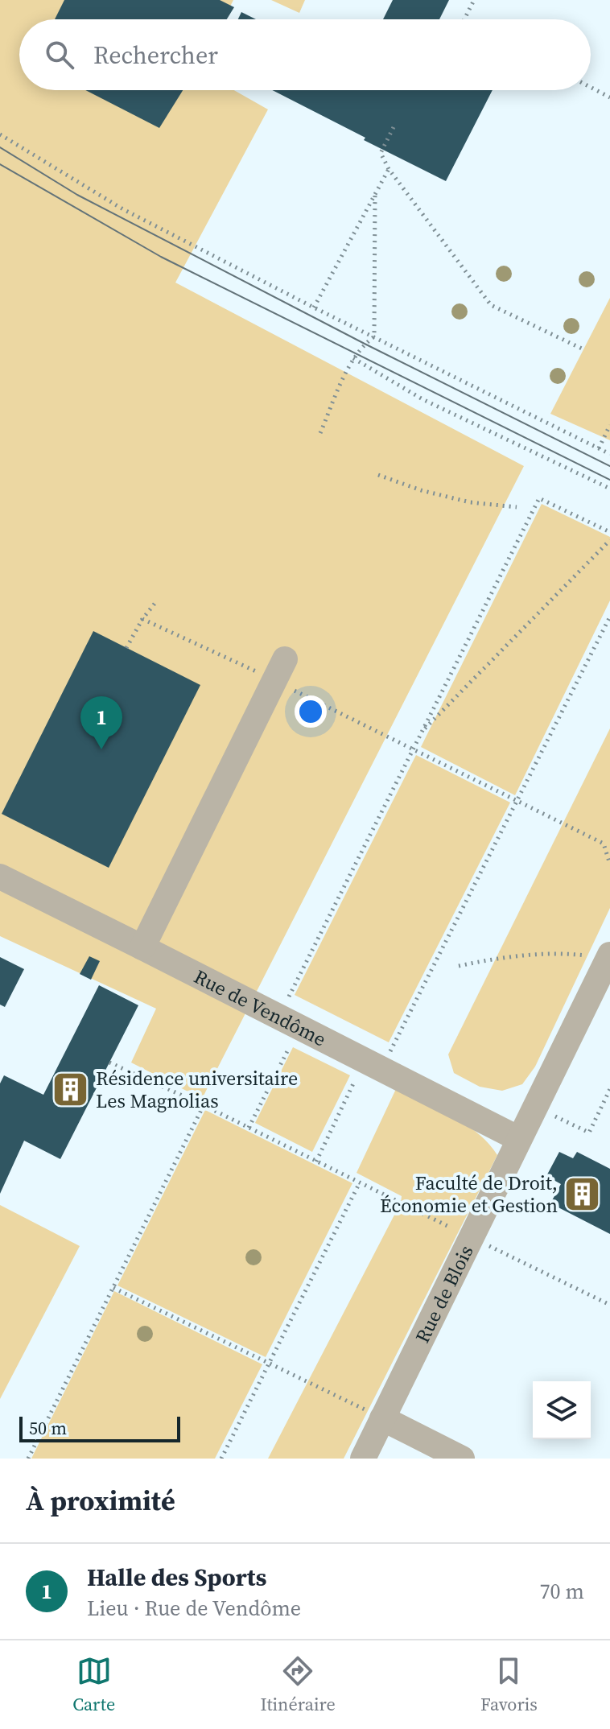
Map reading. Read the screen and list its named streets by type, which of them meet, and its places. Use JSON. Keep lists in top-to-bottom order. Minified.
{"streets":{"street":["Rue de Vendôme","Rue de Blois"]},"crossings":[["Rue de Vendôme","Rue de Blois"]],"places":{"building":["Résidence universitaire Les Magnolias","Faculté de Droit, Économie et Gestion"]},"scale_bar":"50 m","page":{"search":"Rechercher","pins":"1","scale":"50 m","heading":"À proximité","list":[{"mark":"1","name":"Halle des Sports","note":"Lieu · Rue de Vendôme","value":"70 m"}],"nav":["Carte","Itinéraire","Favoris"]}}
